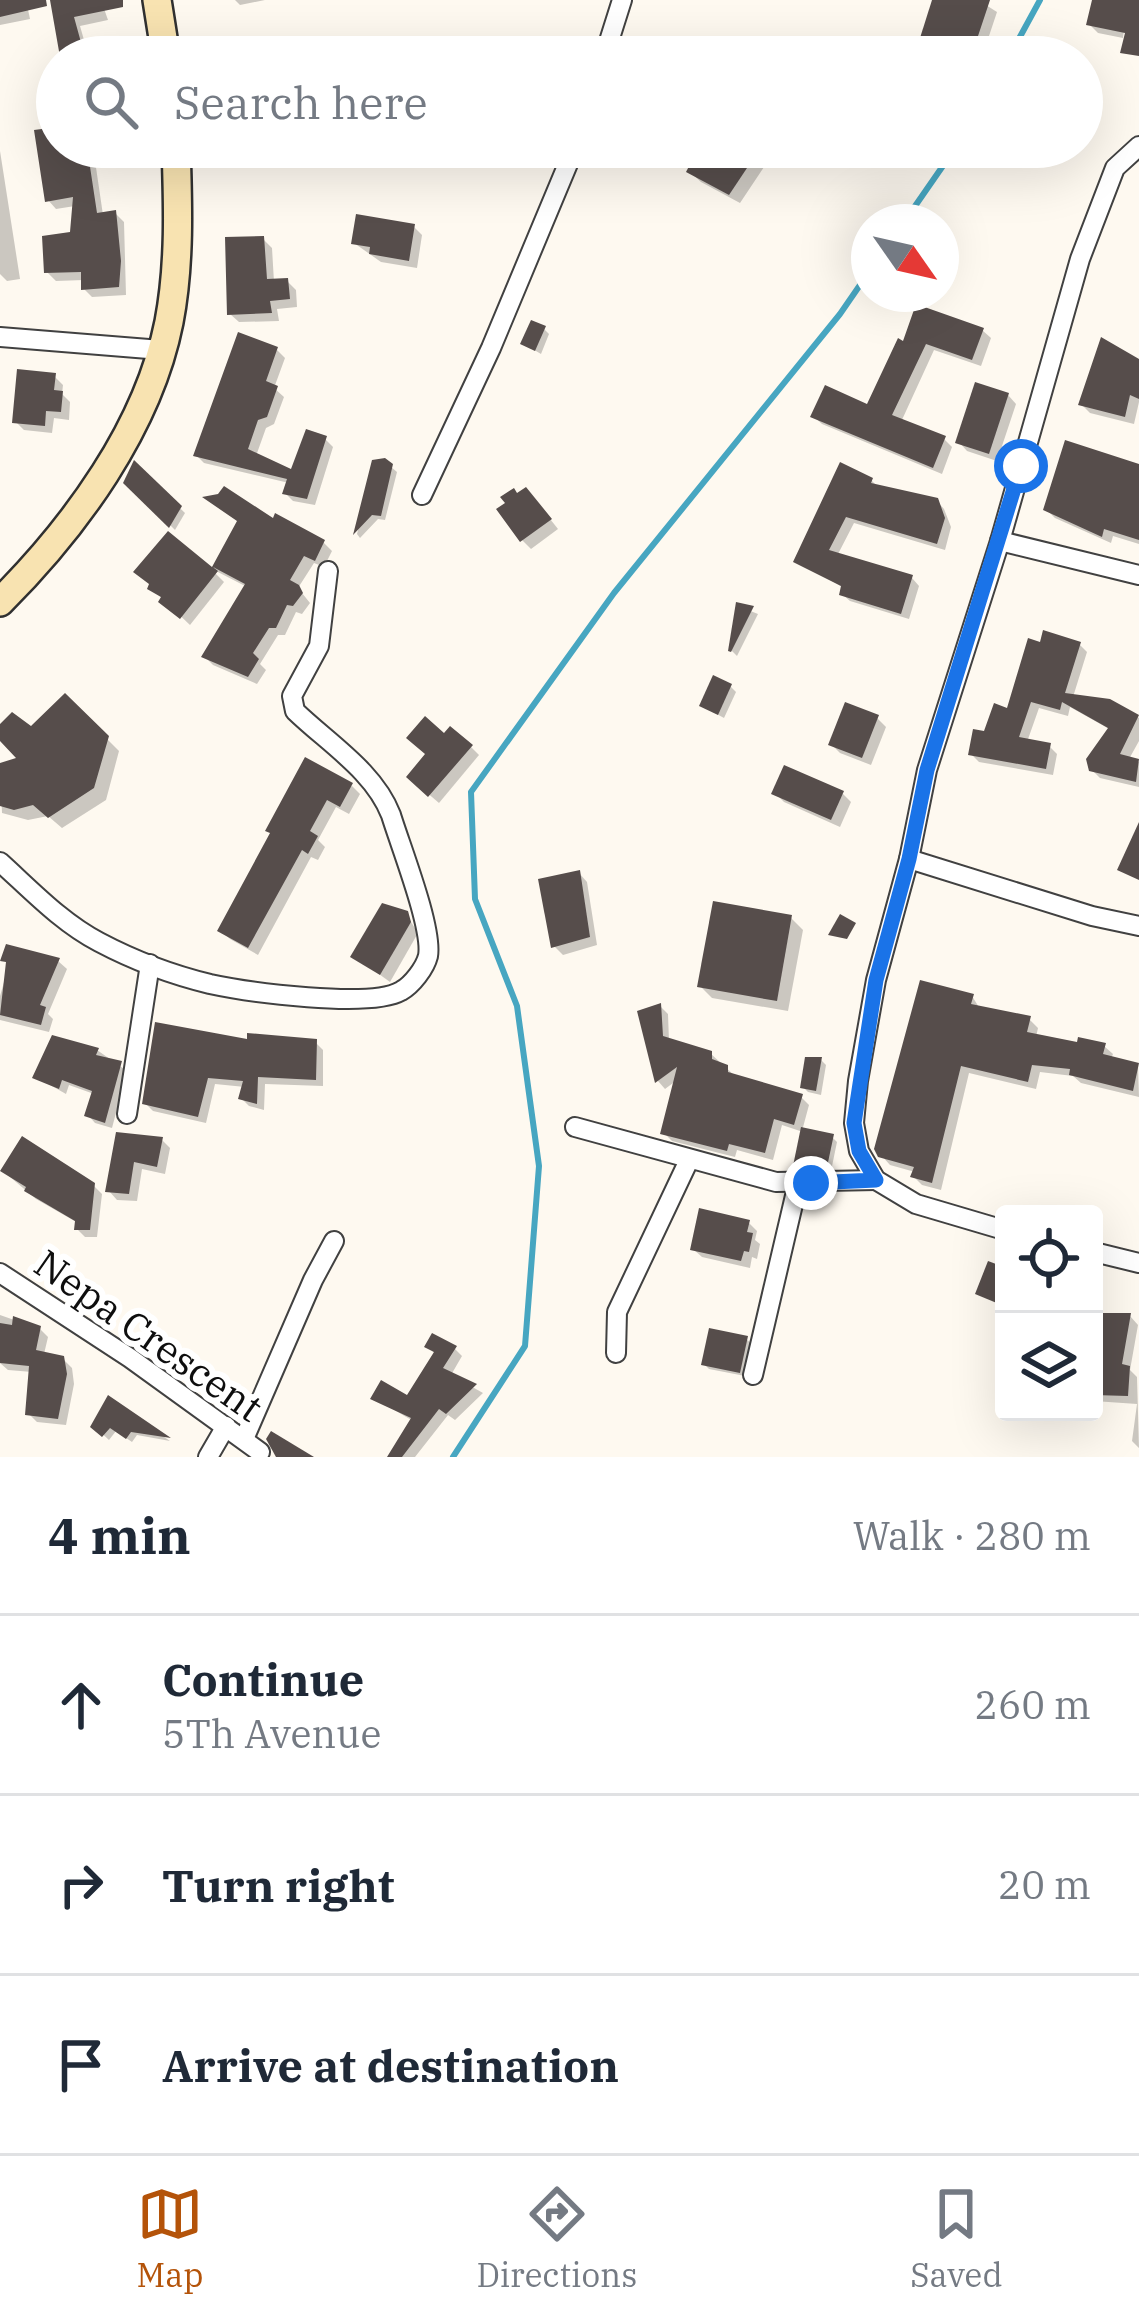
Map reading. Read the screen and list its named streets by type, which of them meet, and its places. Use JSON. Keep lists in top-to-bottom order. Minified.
{"streets":{"street":["Nepa Crescent"]},"north":"bottom right","page":{"search":"Search here","heading":["4 min","Walk · 280 m"],"list":[["Continue","5Th Avenue","260 m"],["Turn right","20 m"],"Arrive at destination"],"nav":["Map","Directions","Saved"]}}
